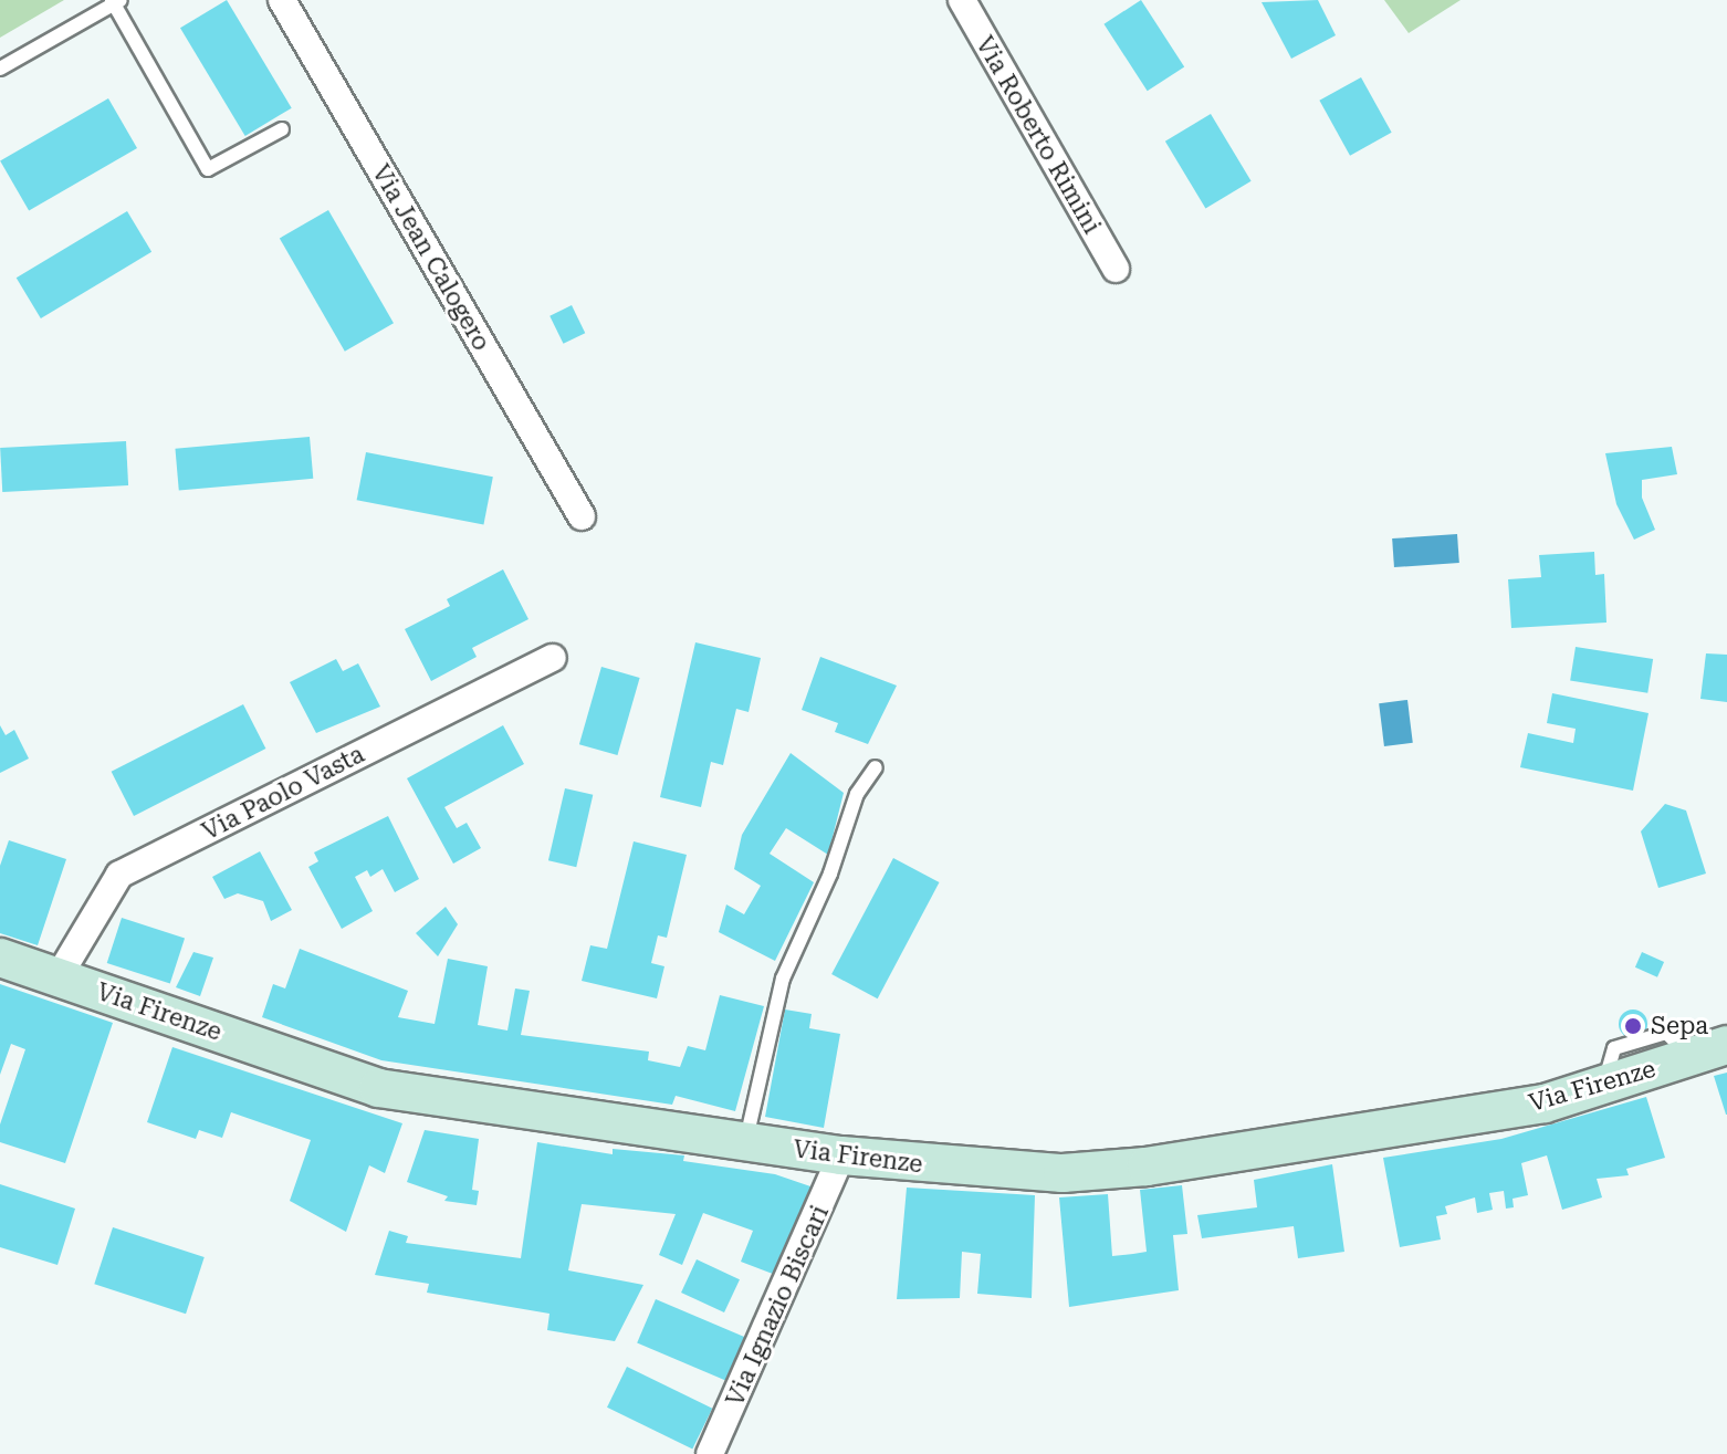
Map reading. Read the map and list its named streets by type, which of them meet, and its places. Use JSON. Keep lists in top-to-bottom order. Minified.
{"streets":{"street":["Via Roberto Rimini","Via Jean Calogero","Via Paolo Vasta","Via Firenze","Via Ignazio Biscari"]},"crossings":[["Via Paolo Vasta","Via Firenze"],["Via Firenze","Via Ignazio Biscari"]],"places":["Sepa"]}
